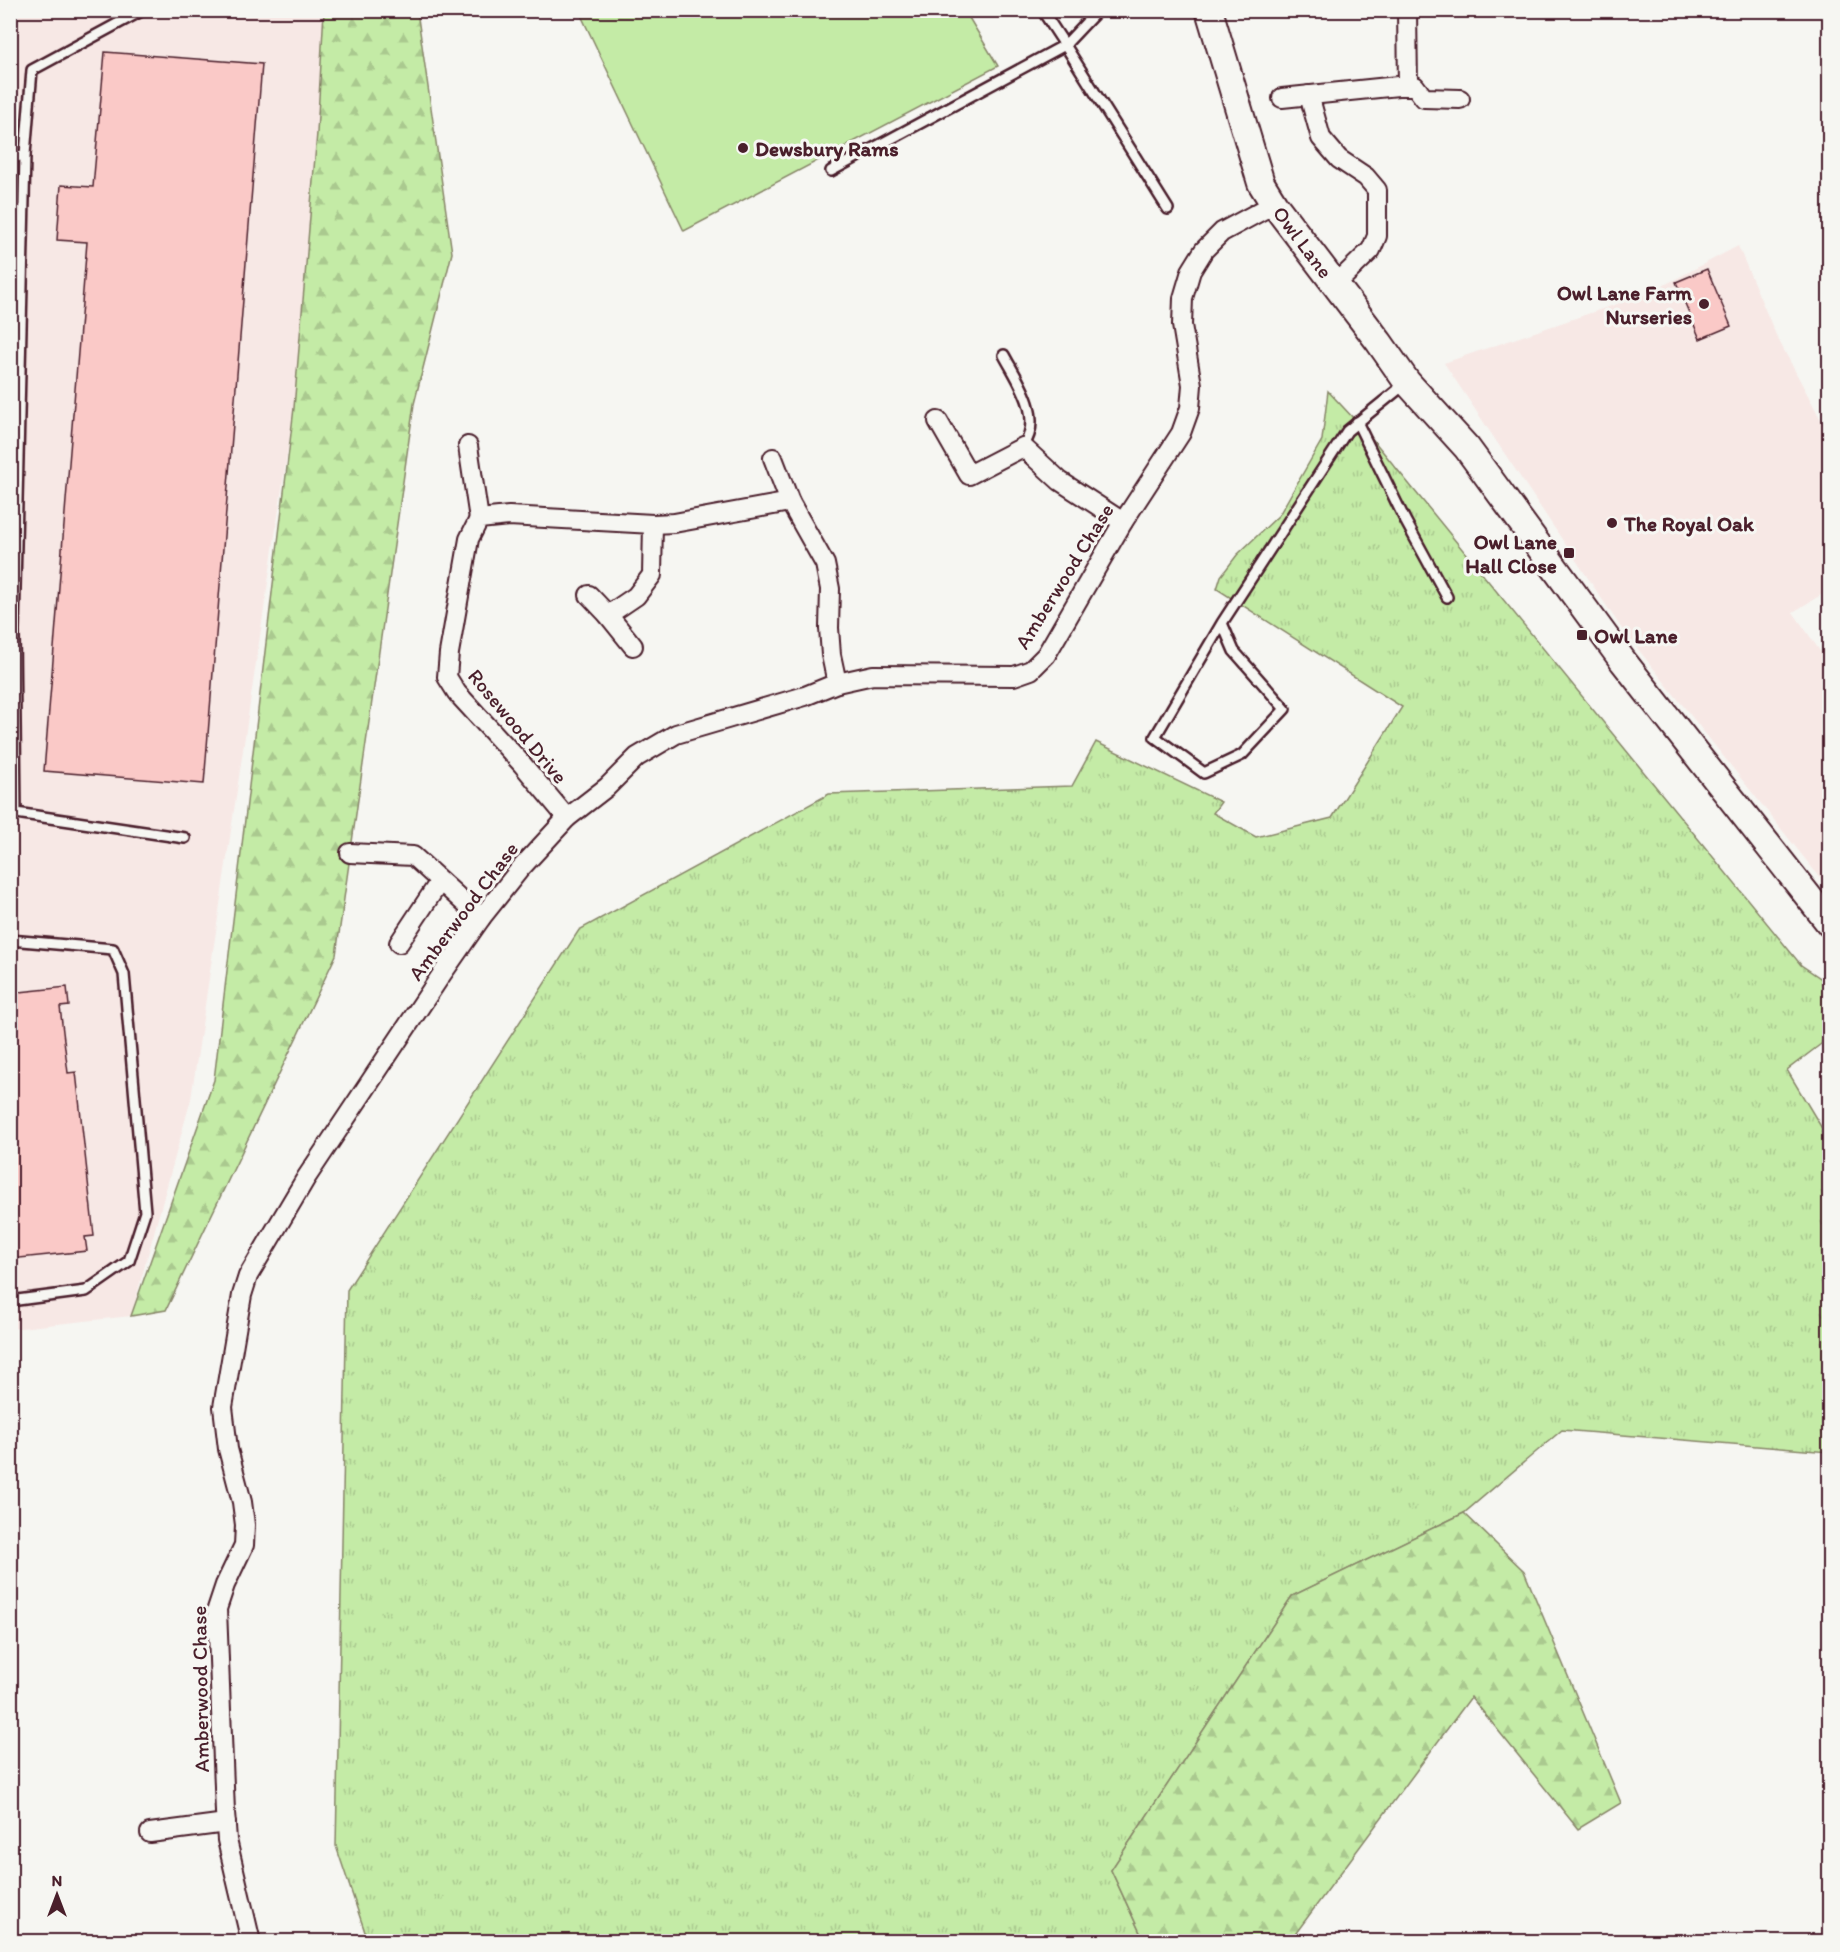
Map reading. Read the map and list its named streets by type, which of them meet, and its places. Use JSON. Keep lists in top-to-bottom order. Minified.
{"streets":{"main road":["Owl Lane"],"street":["Amberwood Chase","Rosewood Drive"]},"crossings":[["Owl Lane","Amberwood Chase"],["Amberwood Chase","Rosewood Drive"]],"places":{"other":["Dewsbury Rams","Owl Lane Farm Nurseries","The Royal Oak"],"transit":["Owl Lane Hall Close","Owl Lane"]},"north":"top"}
